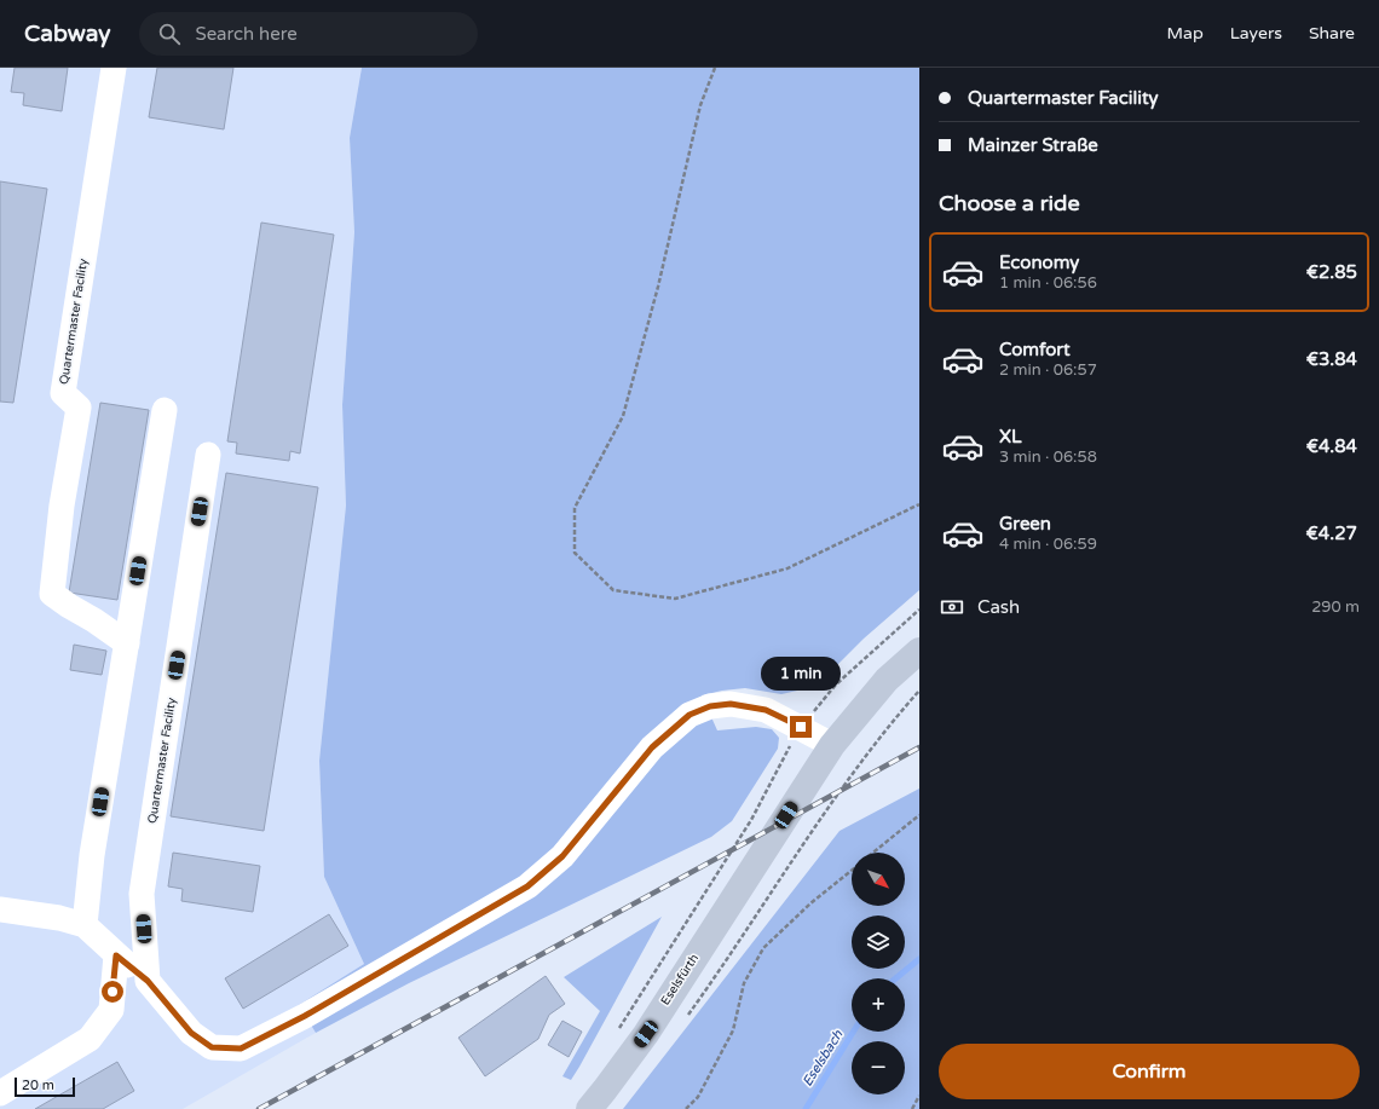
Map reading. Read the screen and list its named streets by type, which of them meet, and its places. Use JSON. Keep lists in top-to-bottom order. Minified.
{"streets":{"main road":["Eselsfürth"],"street":["Quartermaster Facility"]},"water":["Eselsbach"],"scale_bar":"20 m","north":"bottom right","page":{"header":"Cabway","search":"Search here","nav":["Map","Layers","Share"],"banner":["Quartermaster Facility","Mainzer Straße"],"heading":"Choose a ride","list":[{"name":"Economy","note":"1 min · 06:56","value":"€2.85"},{"name":"Comfort","note":"2 min · 06:57","value":"€3.84"},{"name":"XL","note":"3 min · 06:58","value":"€4.84"},{"name":"Green","note":"4 min · 06:59","value":"€4.27"}],"pay":["Cash","290 m"],"bubble":"1 min","map_buttons":["+","−"],"buttons":"Confirm","scale":"20 m"}}
